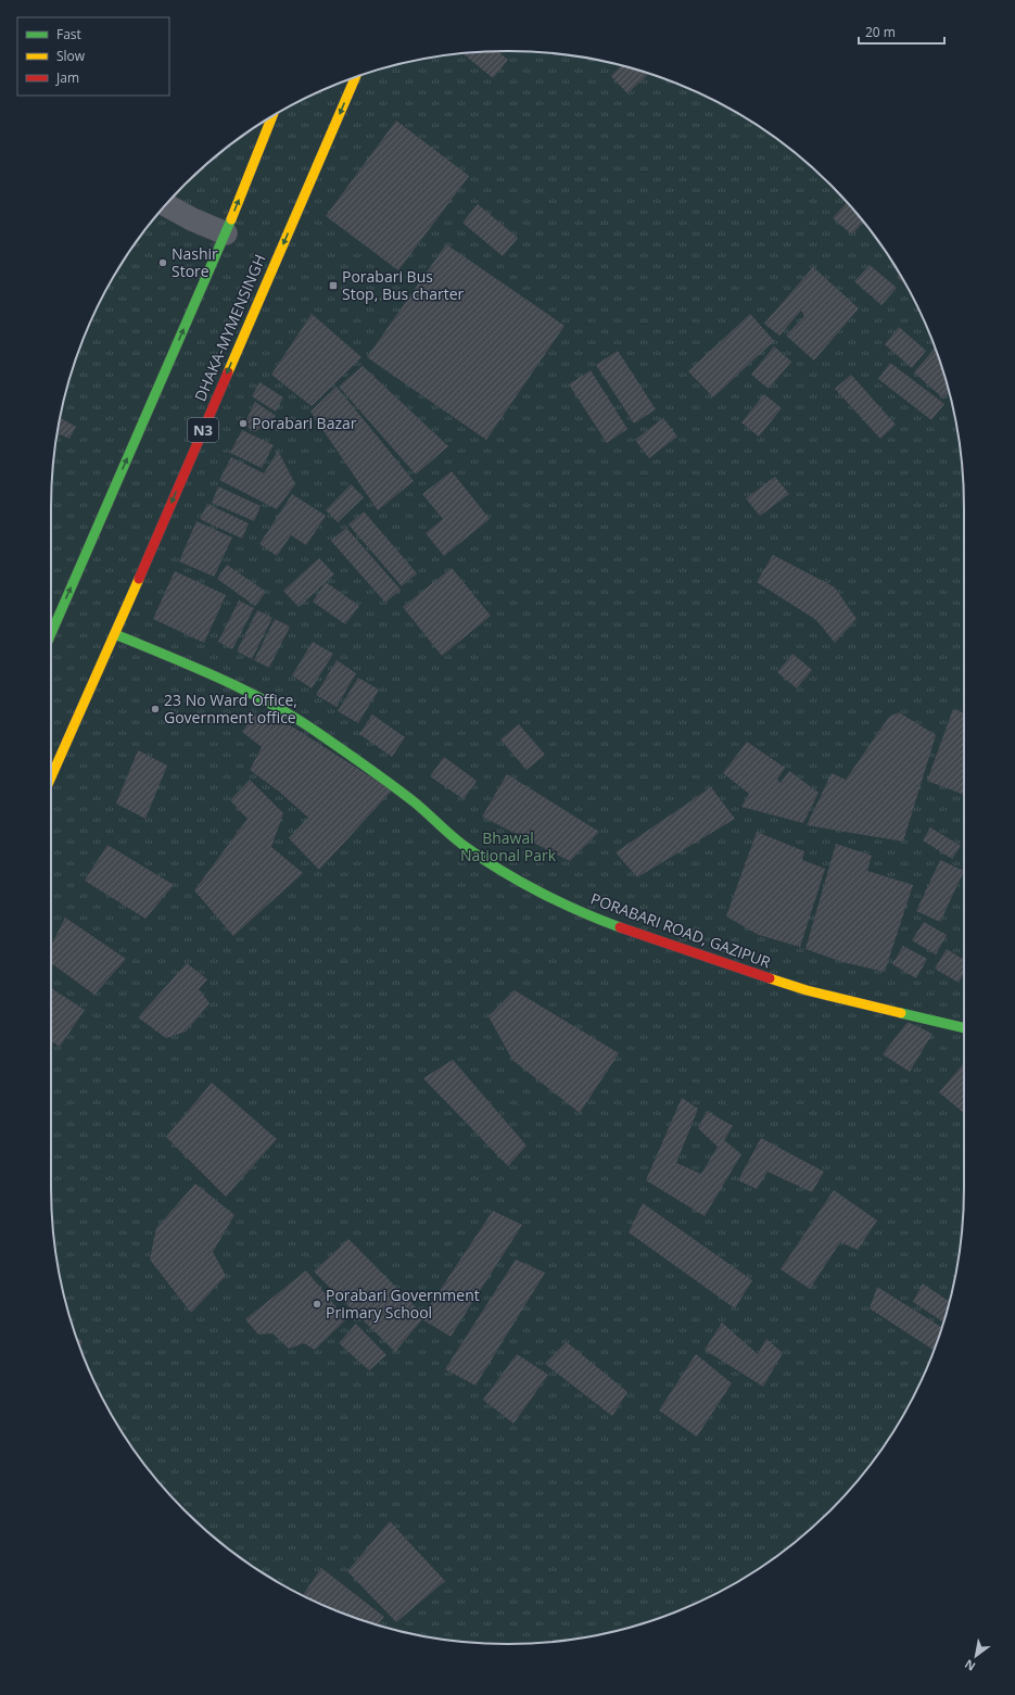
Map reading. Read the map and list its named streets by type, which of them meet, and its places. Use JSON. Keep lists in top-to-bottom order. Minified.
{"streets":{"main road":["DHAKA-MYMENSINGH","N3","PORABARI ROAD, GAZIPUR"]},"crossings":[["DHAKA-MYMENSINGH","PORABARI ROAD, GAZIPUR"]],"parks":["Bhawal National Park"],"places":{"other":["Nashir Store","Porabari Bazar","23 No Ward Office, Government office","Porabari Government Primary School"],"transit":["Porabari Bus Stop, Bus charter"]},"legend":["Fast","Slow","Jam"],"scale_bar":"20 m","north":"bottom left"}
